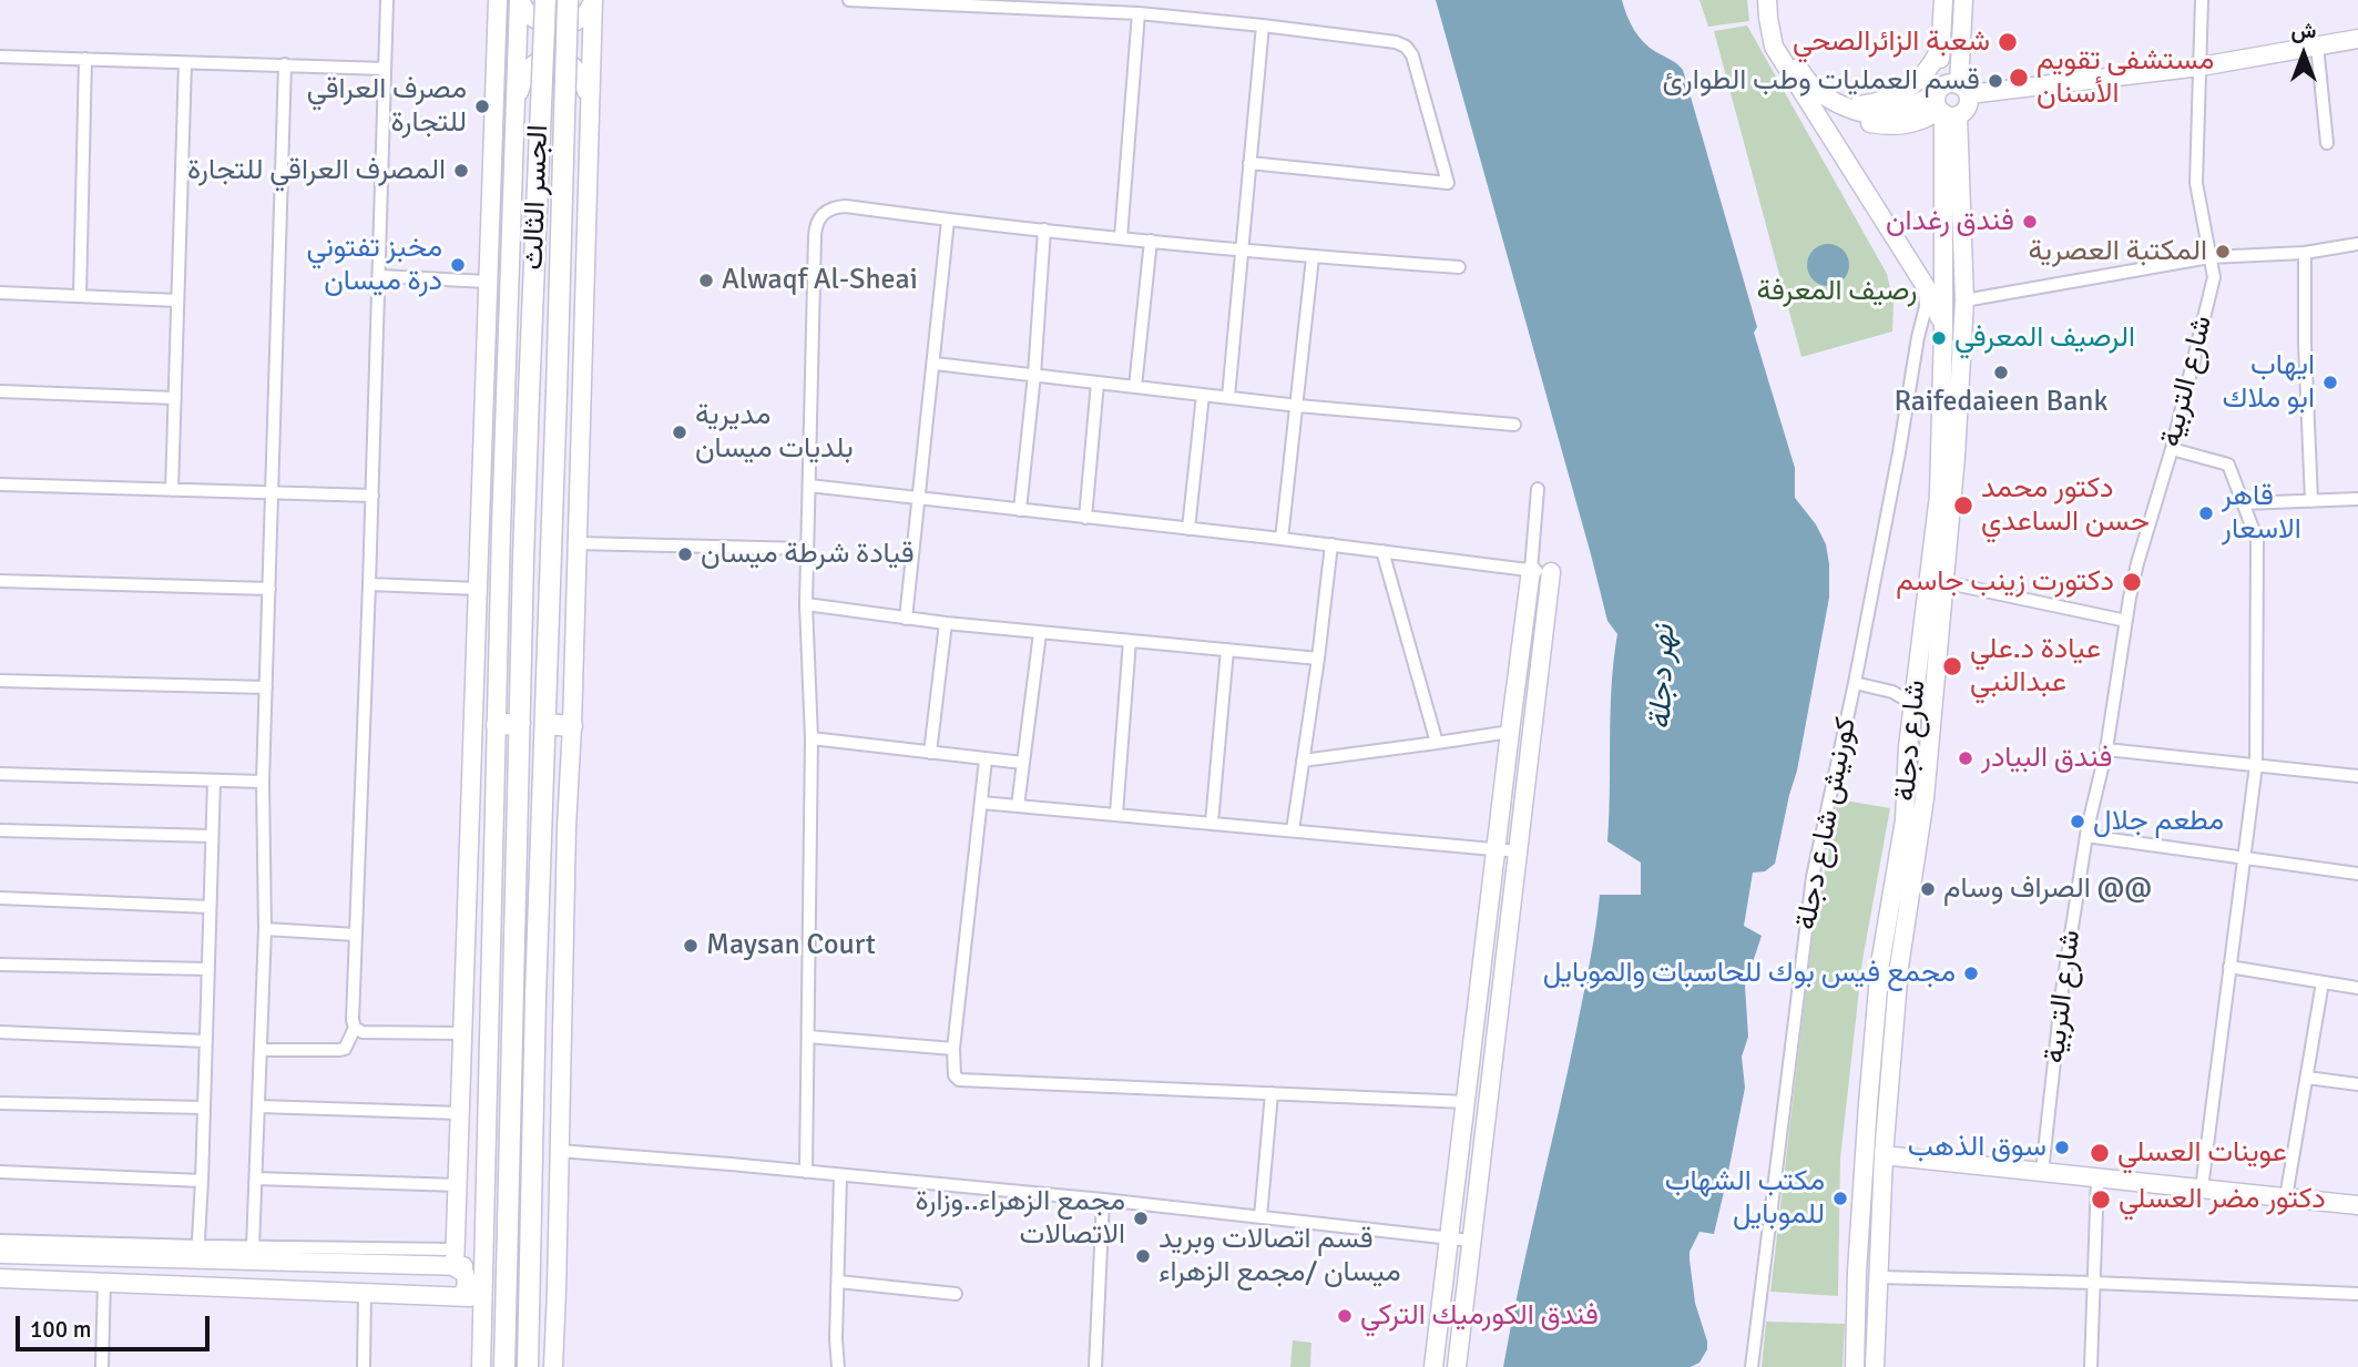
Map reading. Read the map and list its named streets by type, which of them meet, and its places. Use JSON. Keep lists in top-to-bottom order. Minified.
{"streets":{"main road":["الجسر الثالث"],"street":["شارع التربية","شارع دجلة","كورنيش شارع دجلة"]},"water":["نهر دجلة"],"parks":["رصيف المعرفة"],"places":["شعبة الزائرالصحي","مستشفى تقويم الأسنان","قسم العمليات وطب الطوارئ","مصرف العراقي للتجارة","المصرف العراقي للتجارة","فندق رغدان","المكتبة العصرية","مخبز تفتوني درة ميسان","Alwaqf Al-Sheai","الرصيف المعرفي","Raifedaieen Bank","ايهاب ابو ملاك","مديرية بلديات ميسان","دكتور محمد حسن الساعدي","قاهر الاسعار","قيادة شرطة ميسان","دكتورت زينب جاسم","عيادة د.علي عبدالنبي","فندق البيادر","مطعم جلال","الصراف وسام @@","Maysan Court","مجمع فيس بوك للحاسبات والموبايل","سوق الذهب","عوينات العسلي","مكتب الشهاب للموبايل","دكتور مضر العسلي","مجمع الزهراء..وزارة الاتصالات","قسم اتصالات وبريد ميسان /مجمع الزهراء","فندق الكورميك التركي"],"scale_bar":"100 m","north":"top"}
